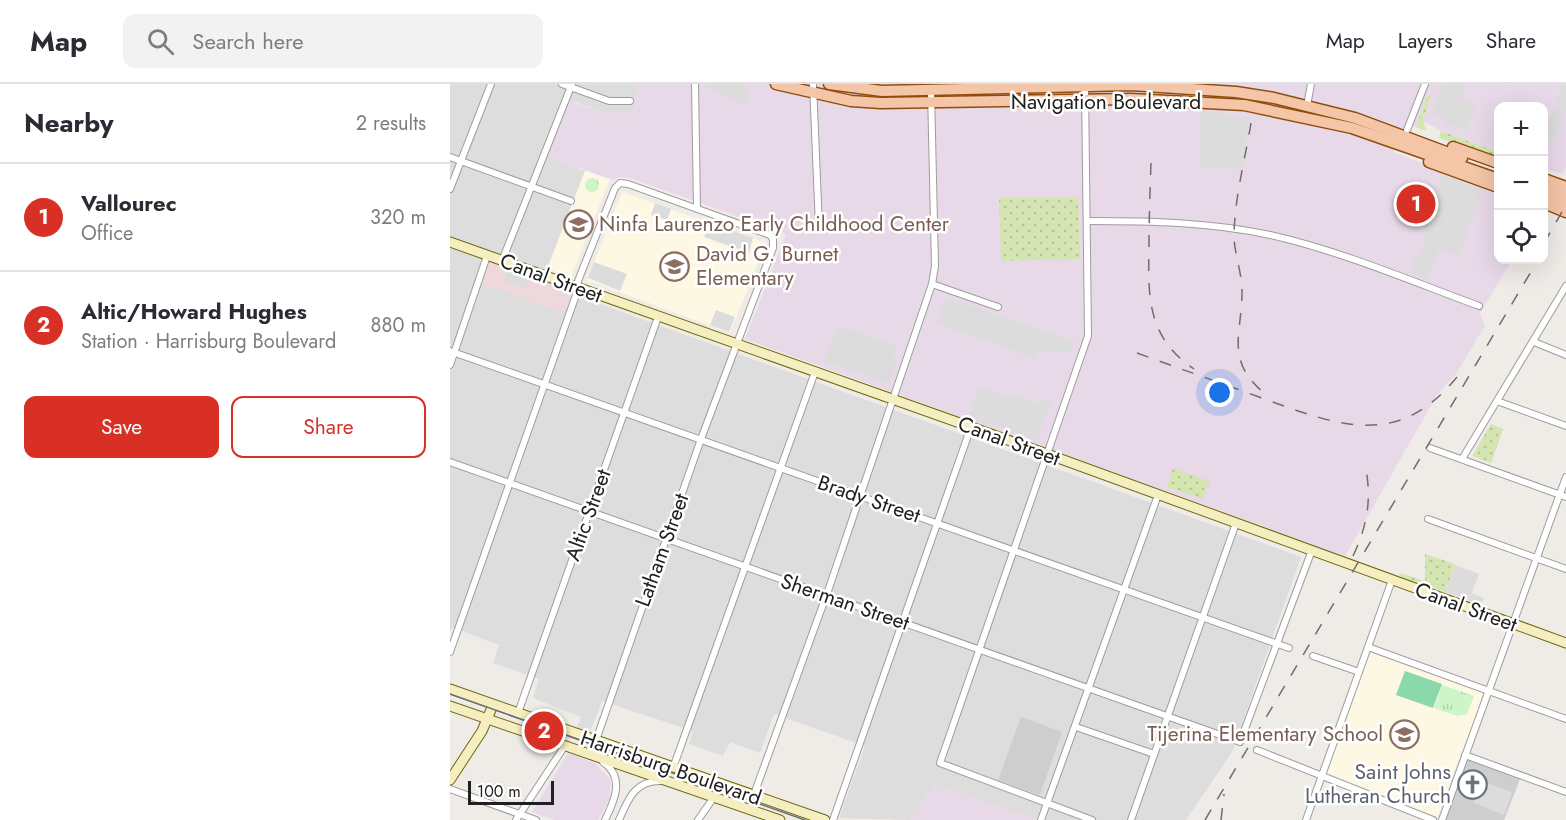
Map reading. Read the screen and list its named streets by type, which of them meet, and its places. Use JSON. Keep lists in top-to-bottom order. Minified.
{"streets":{"main road":["Navigation Boulevard"],"street":["Canal Street","Brady Street","Altic Street","Latham Street","Sherman Street","Harrisburg Boulevard"]},"crossings":[["Canal Street","Altic Street"],["Canal Street","Latham Street"],["Brady Street","Altic Street"],["Brady Street","Latham Street"],["Brady Street","Sherman Street"],["Altic Street","Sherman Street"],["Altic Street","Harrisburg Boulevard"],["Latham Street","Sherman Street"],["Latham Street","Harrisburg Boulevard"]],"places":{"school or university":["Ninfa Laurenzo Early Childhood Center","David G. Burnet Elementary","Tijerina Elementary School"],"church":["Saint Johns Lutheran Church"]},"scale_bar":"100 m","page":{"header":"Map","search":"Search here","nav":["Map","Layers","Share"],"heading":["Nearby","2 results"],"map_buttons":["+","−"],"list":[{"mark":"1","name":"Vallourec","note":"Office","value":"320 m"},{"mark":"2","name":"Altic/Howard Hughes","note":"Station · Harrisburg Boulevard","value":"880 m"}],"pins":["1","2"],"buttons":["Save","Share"],"scale":"100 m"}}
